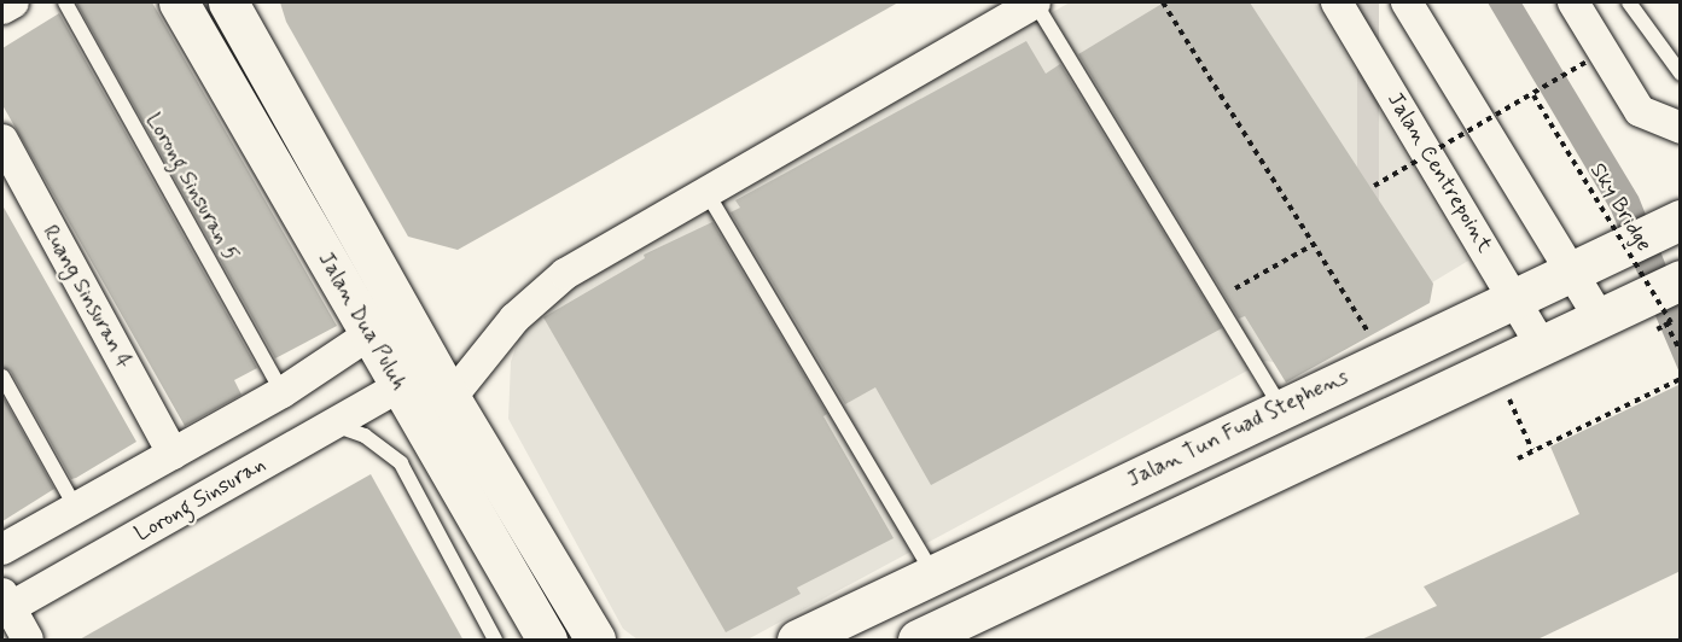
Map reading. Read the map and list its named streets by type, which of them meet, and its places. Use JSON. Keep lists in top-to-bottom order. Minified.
{"streets":{"main road":["Jalan Dua Puluh","Jalan Tun Fuad Stephens"],"street":["Jalan Centrepoint","Ruang Sinsuran 4","Lorong Sinsuran"],"lane":["Lorong Sinsuran 5"],"path":["Sky Bridge"]},"crossings":[["Jalan Centrepoint","Jalan Tun Fuad Stephens"],["Jalan Dua Puluh","Lorong Sinsuran"]]}
